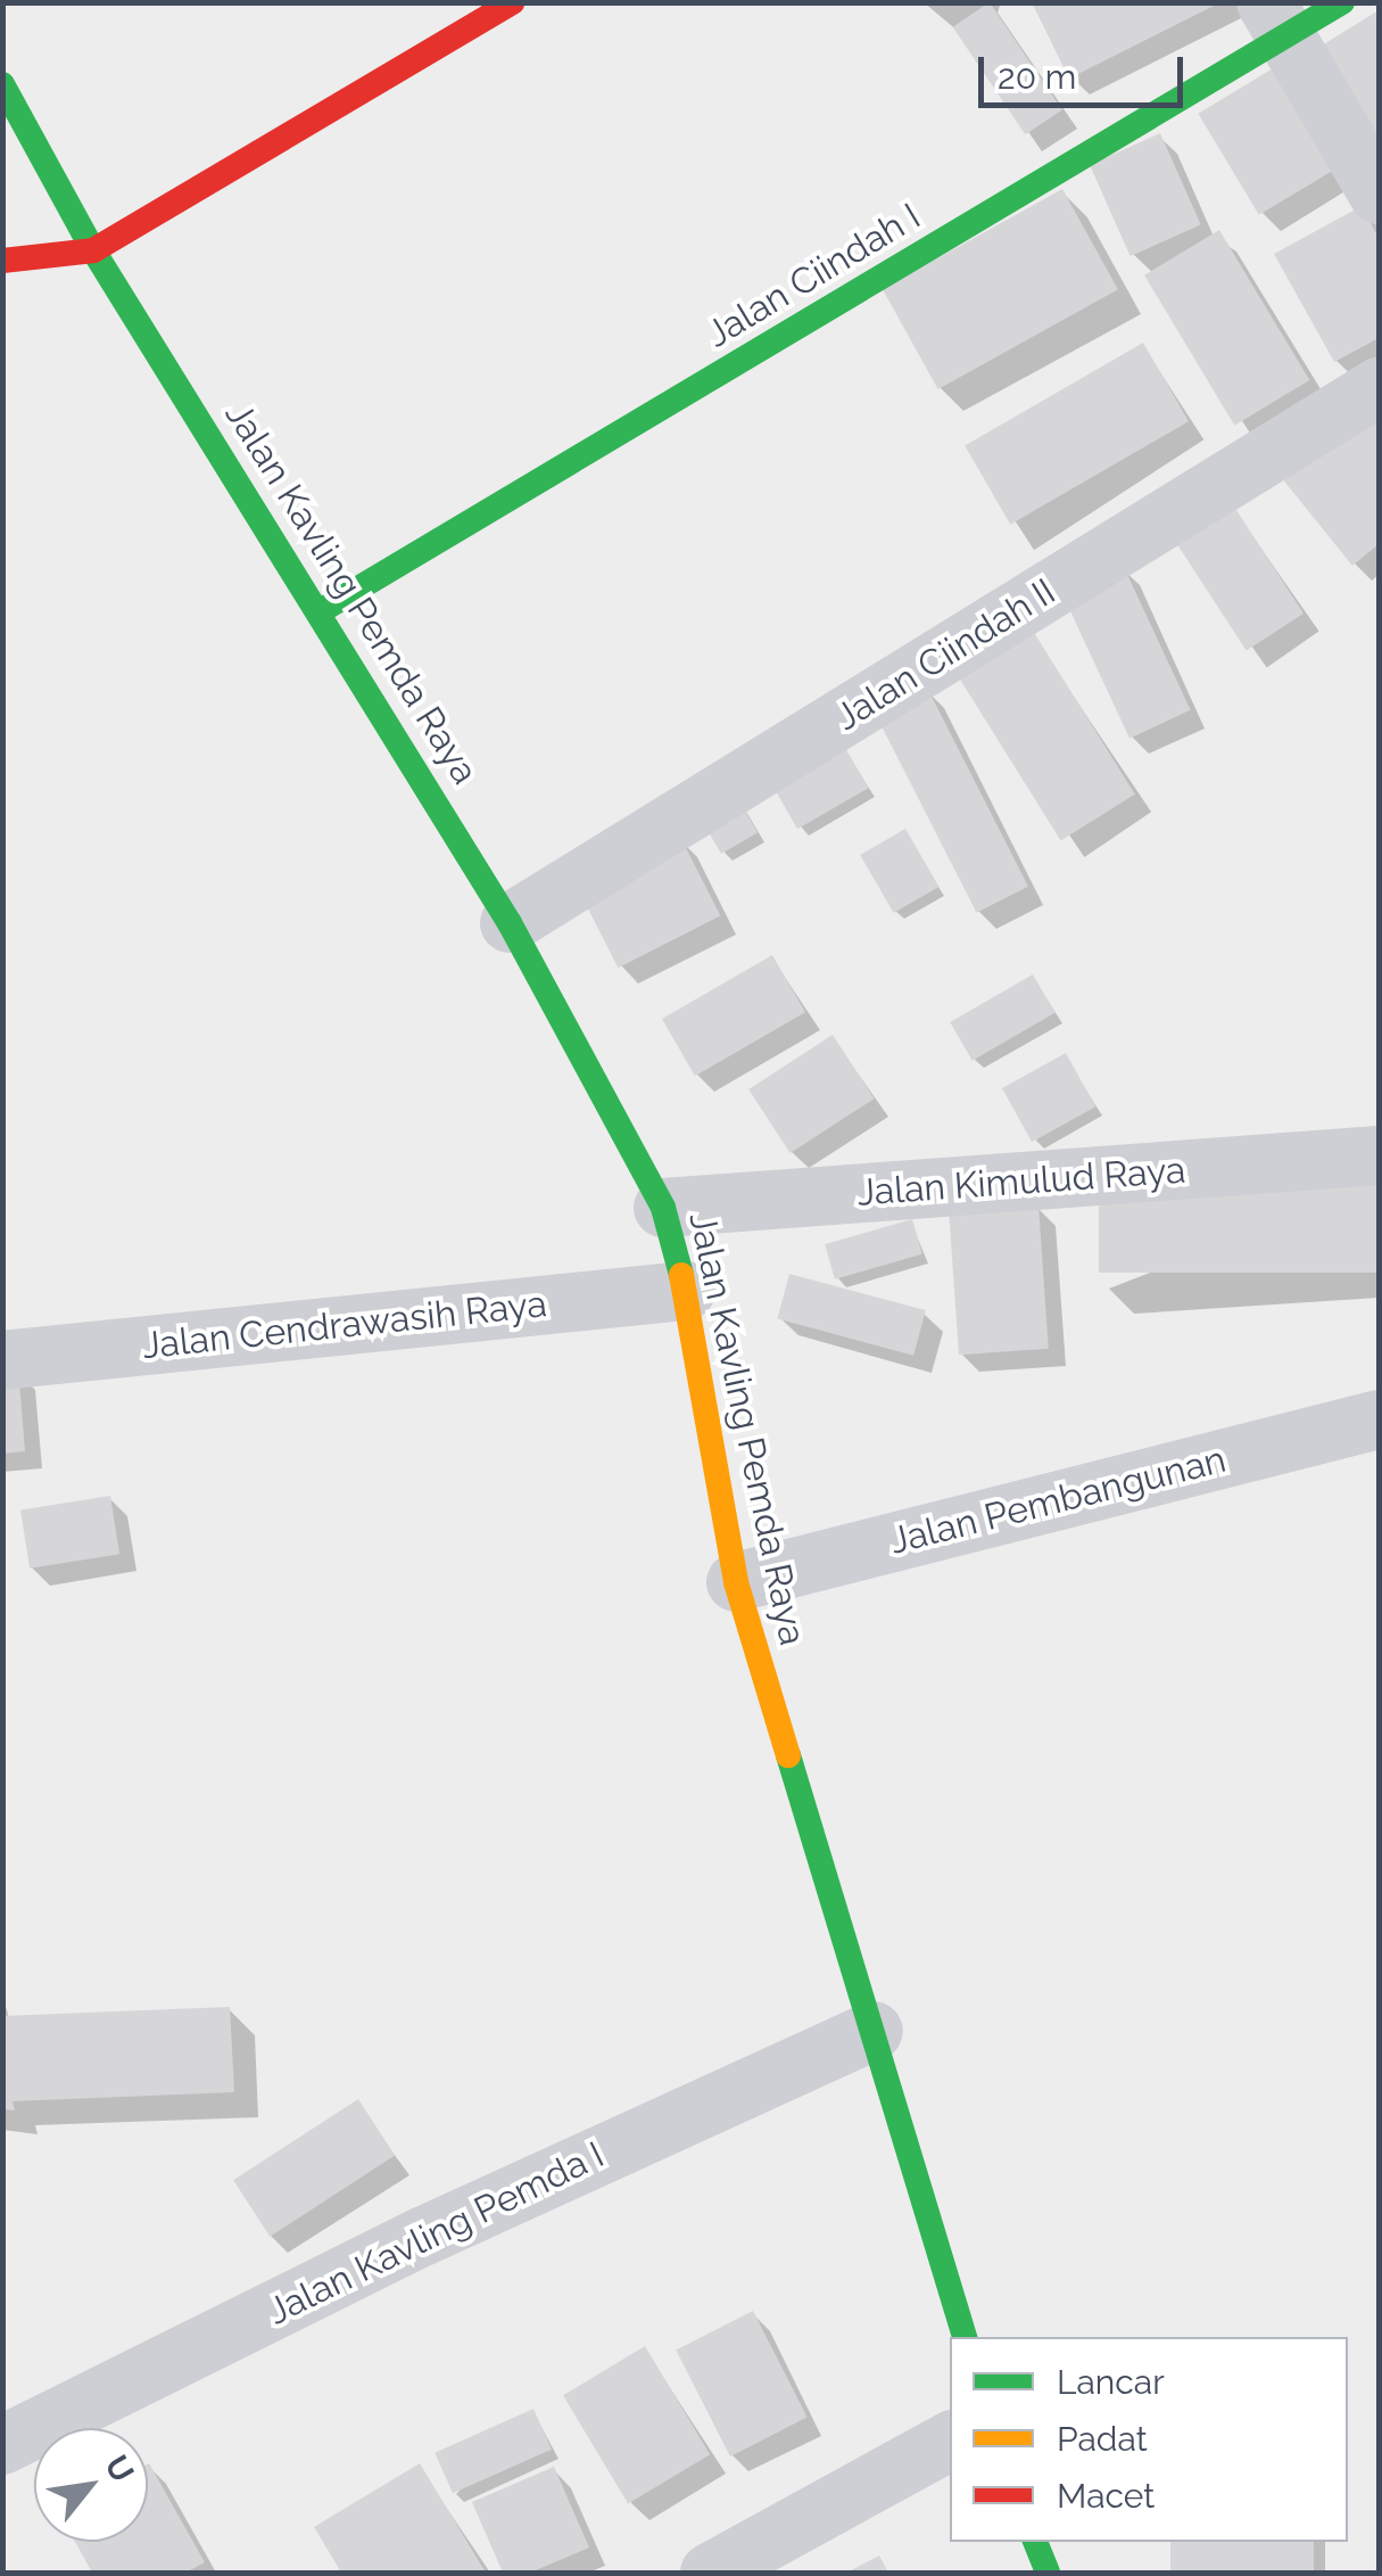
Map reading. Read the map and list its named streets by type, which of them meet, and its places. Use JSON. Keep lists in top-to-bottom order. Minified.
{"streets":{"street":["Jalan Ciindah I","Jalan Kavling Pemda Raya","Jalan Ciindah II","Jalan Kimulud Raya","Jalan Cendrawasih Raya","Jalan Pembangunan","Jalan Kavling Pemda I"]},"crossings":[["Jalan Ciindah I","Jalan Kavling Pemda Raya"],["Jalan Kavling Pemda Raya","Jalan Ciindah II"],["Jalan Kavling Pemda Raya","Jalan Kimulud Raya"],["Jalan Kavling Pemda Raya","Jalan Cendrawasih Raya"],["Jalan Kavling Pemda Raya","Jalan Pembangunan"],["Jalan Kavling Pemda Raya","Jalan Kavling Pemda I"]],"legend":["Lancar","Padat","Macet"],"scale_bar":"20 m","north":"top right"}
